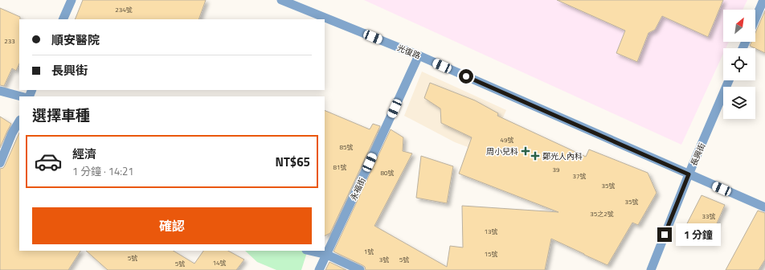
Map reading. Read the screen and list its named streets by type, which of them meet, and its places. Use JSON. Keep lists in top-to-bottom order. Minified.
{"streets":{"street":["光復路","長興街","永福街"]},"crossings":[["光復路","長興街"],["光復路","永福街"]],"places":{"health":["周小兒科","鄭光人內科"]},"house_numbers":["234號","233","49號","85號","81號","39","80號","37號","35號","35號","35之2號","33號","13號","1號","15號","5號","3號","5號","14號","5號"],"north":"top right","page":{"banner":["順安醫院","長興街"],"heading":"選擇車種","list":[{"name":"經濟","note":"1 分鐘 · 14:21","value":"NT$65"}],"buttons":"確認","bubble":"1 分鐘"}}
